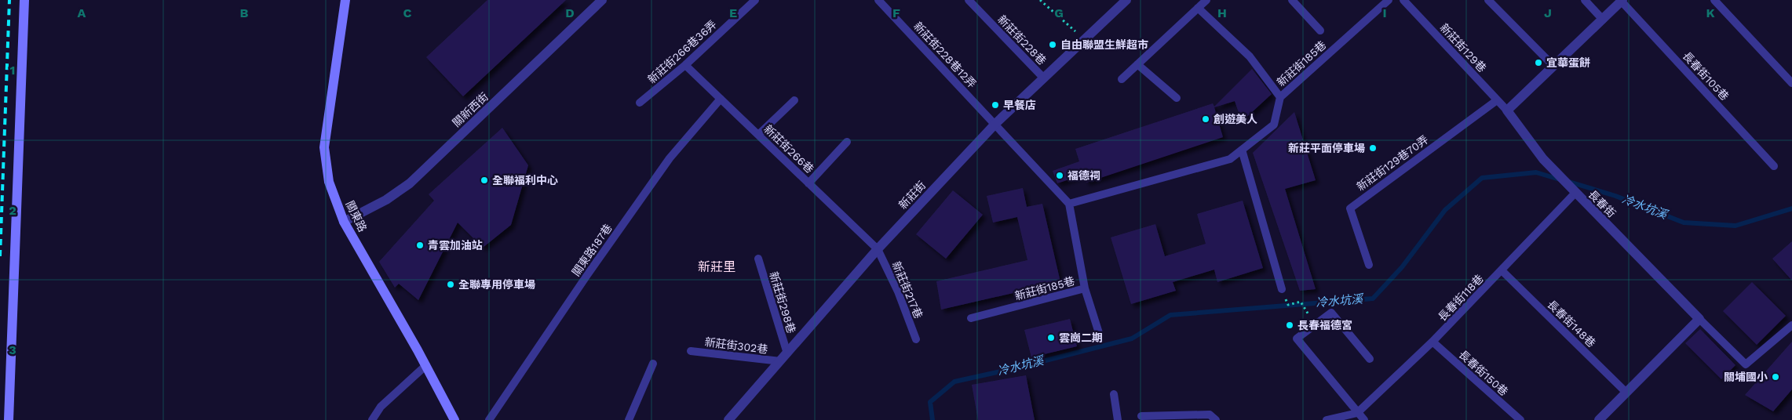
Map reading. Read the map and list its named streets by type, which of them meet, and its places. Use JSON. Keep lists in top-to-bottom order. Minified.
{"streets":{"street":["關新西街","新莊街","長春街","關東路"],"lane":["新莊街228巷","新莊街129巷","新莊街266巷36弄","新莊街228巷12弄","新莊街185巷","長春街105巷","新莊街266巷","新莊街129巷70弄","關東路187巷","新莊街217巷","長春街118巷","新莊街298巷","長春街148巷","新莊街302巷","長春街150巷"]},"crossings":[["新莊街228巷","新莊街"],["新莊街129巷","新莊街129巷70弄"],["新莊街129巷","長春街"],["新莊街266巷36弄","新莊街266巷"],["新莊街228巷12弄","新莊街"],["關新西街","關東路"],["新莊街266巷","新莊街"],["新莊街266巷","關東路187巷"],["新莊街266巷","新莊街217巷"],["新莊街","新莊街217巷"],["新莊街","新莊街298巷"],["新莊街","新莊街302巷"],["長春街","長春街118巷"],["長春街118巷","長春街148巷"],["長春街118巷","長春街150巷"]],"districts":["新莊里"],"water":["冷水坑溪"],"places":["自由聯盟生鮮超市","宜華蛋餅","早餐店","創遊美人","新莊平面停車場","福德祠","全聯福利中心","青雲加油站","全聯專用停車場","長春福德宮","雲崗二期","關埔國小"],"grid":{"columns":["A","B","C","D","E","F","G","H","I","J","K"],"rows":["1","2","3"]}}
